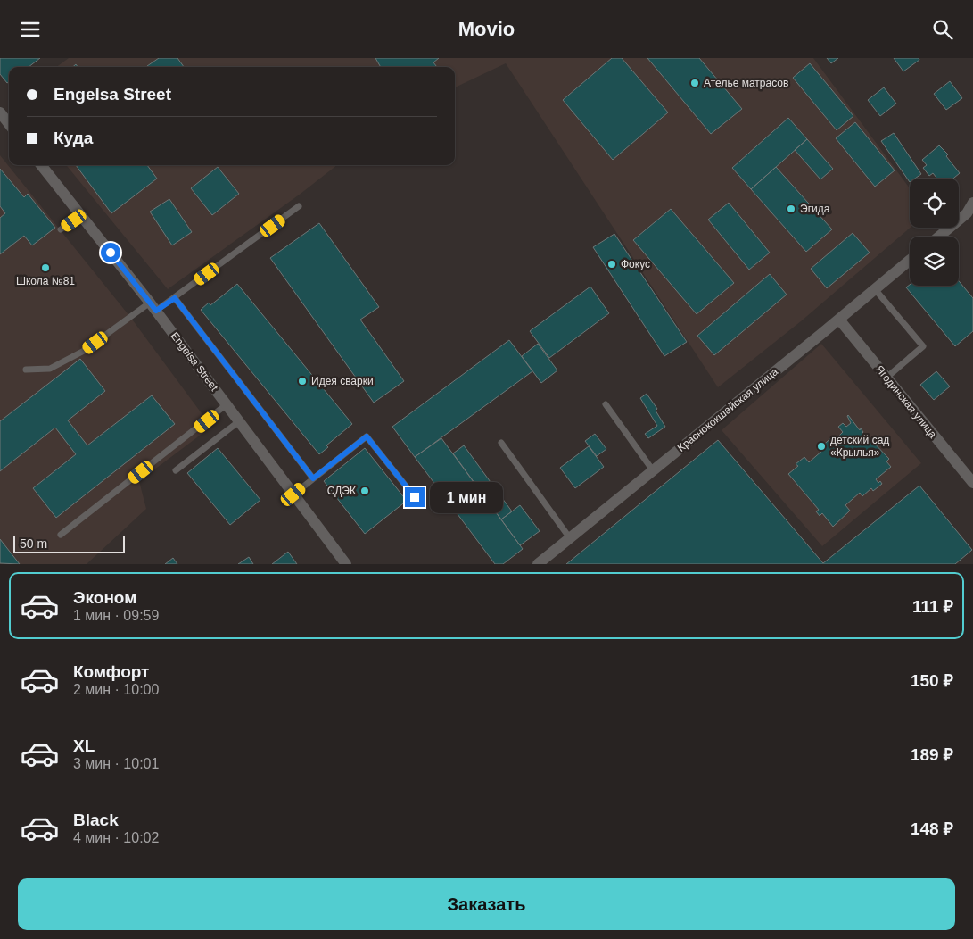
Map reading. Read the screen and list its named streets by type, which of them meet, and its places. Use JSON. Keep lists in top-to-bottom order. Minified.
{"streets":{"street":["Engelsa Street","Ягодинская улица","Краснококшайская улица"]},"crossings":[["Ягодинская улица","Краснококшайская улица"]],"places":["Ателье матрасов","Эгида","Фокус","Школа №81","Идея сварки","детский сад «Крылья»","СДЭК"],"scale_bar":"50 m","page":{"header":"Movio","banner":["Engelsa Street","Куда"],"bubble":"1 мин","scale":"50 m","list":[{"name":"Эконом","note":"1 мин · 09:59","value":"111 ₽"},{"name":"Комфорт","note":"2 мин · 10:00","value":"150 ₽"},{"name":"XL","note":"3 мин · 10:01","value":"189 ₽"},{"name":"Black","note":"4 мин · 10:02","value":"148 ₽"}],"buttons":"Заказать"}}
